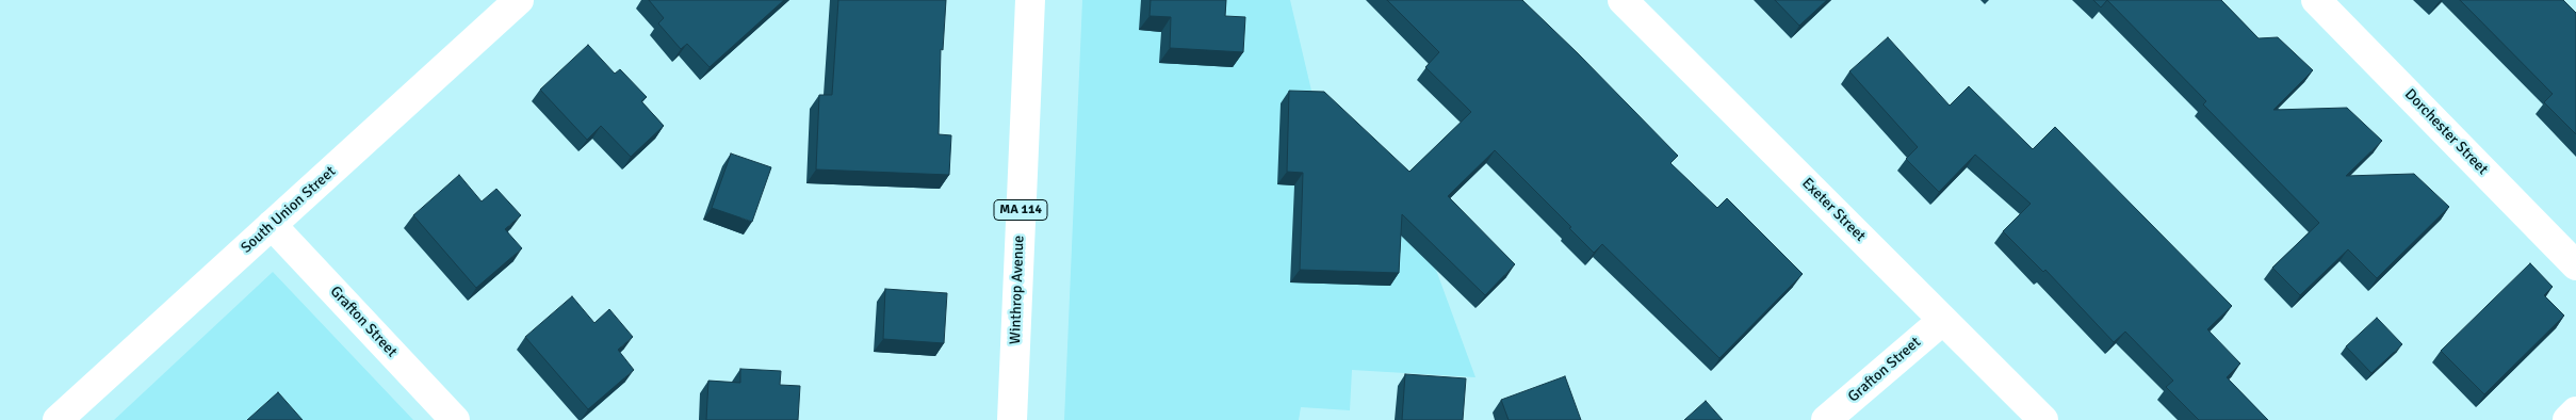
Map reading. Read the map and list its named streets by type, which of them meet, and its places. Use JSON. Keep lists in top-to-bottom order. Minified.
{"streets":{"street":["Dorchester Street","South Union Street","MA 114","Exeter Street","Winthrop Avenue","Grafton Street"]},"crossings":[["South Union Street","Grafton Street"],["Exeter Street","Grafton Street"]]}
